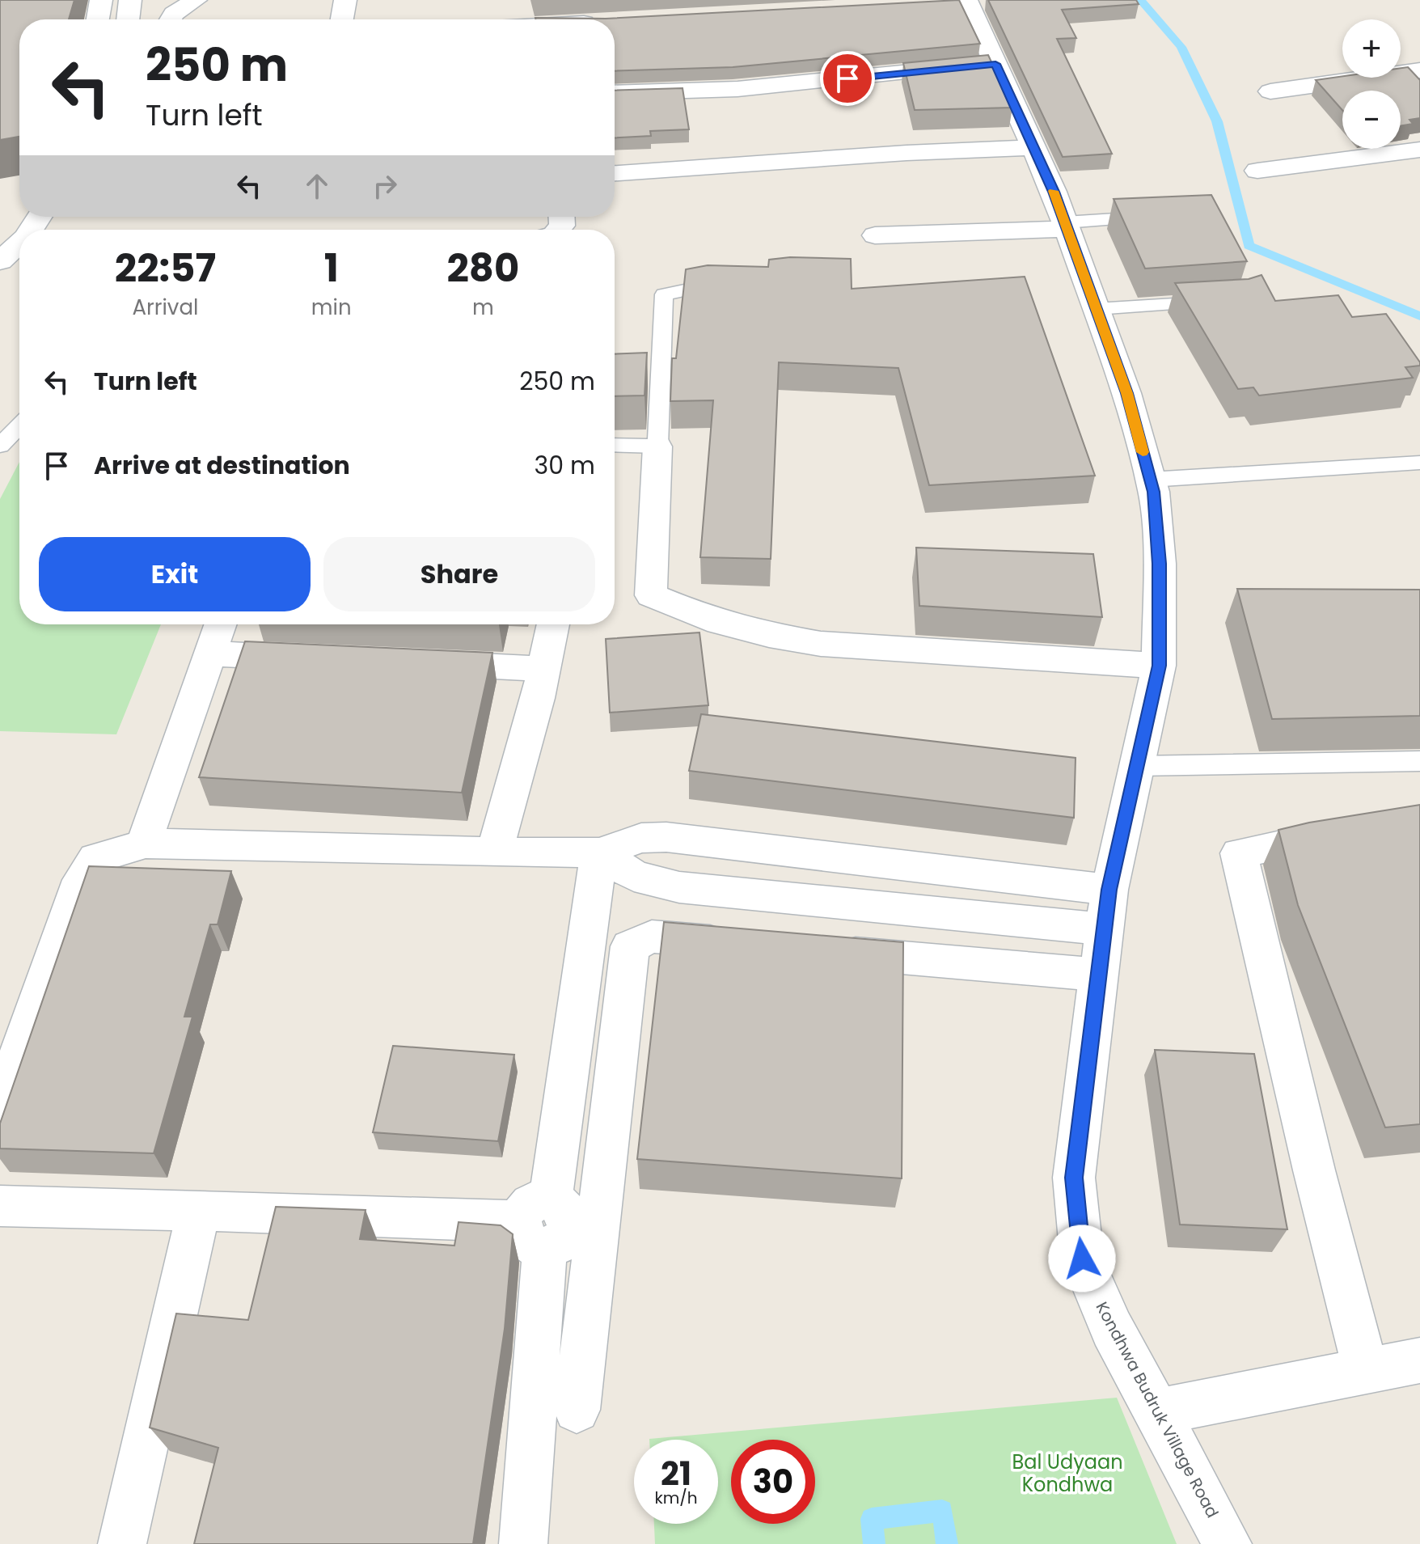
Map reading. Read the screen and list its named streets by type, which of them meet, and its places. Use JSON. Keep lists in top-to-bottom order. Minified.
{"streets":{"street":["Kondhwa Budruk Village Road"]},"parks":["Bal Udyaan Kondhwa"],"page":{"map_buttons":["+","−"],"turn":["250 m","Turn left"],"eta":["22:57","Arrival","1","min","280","m"],"list":[{"name":"Turn left","value":"250 m"},{"name":"Arrive at destination","value":"30 m"}],"buttons":["Exit","Share"],"speed":"21 km/h","limit":"30"}}
